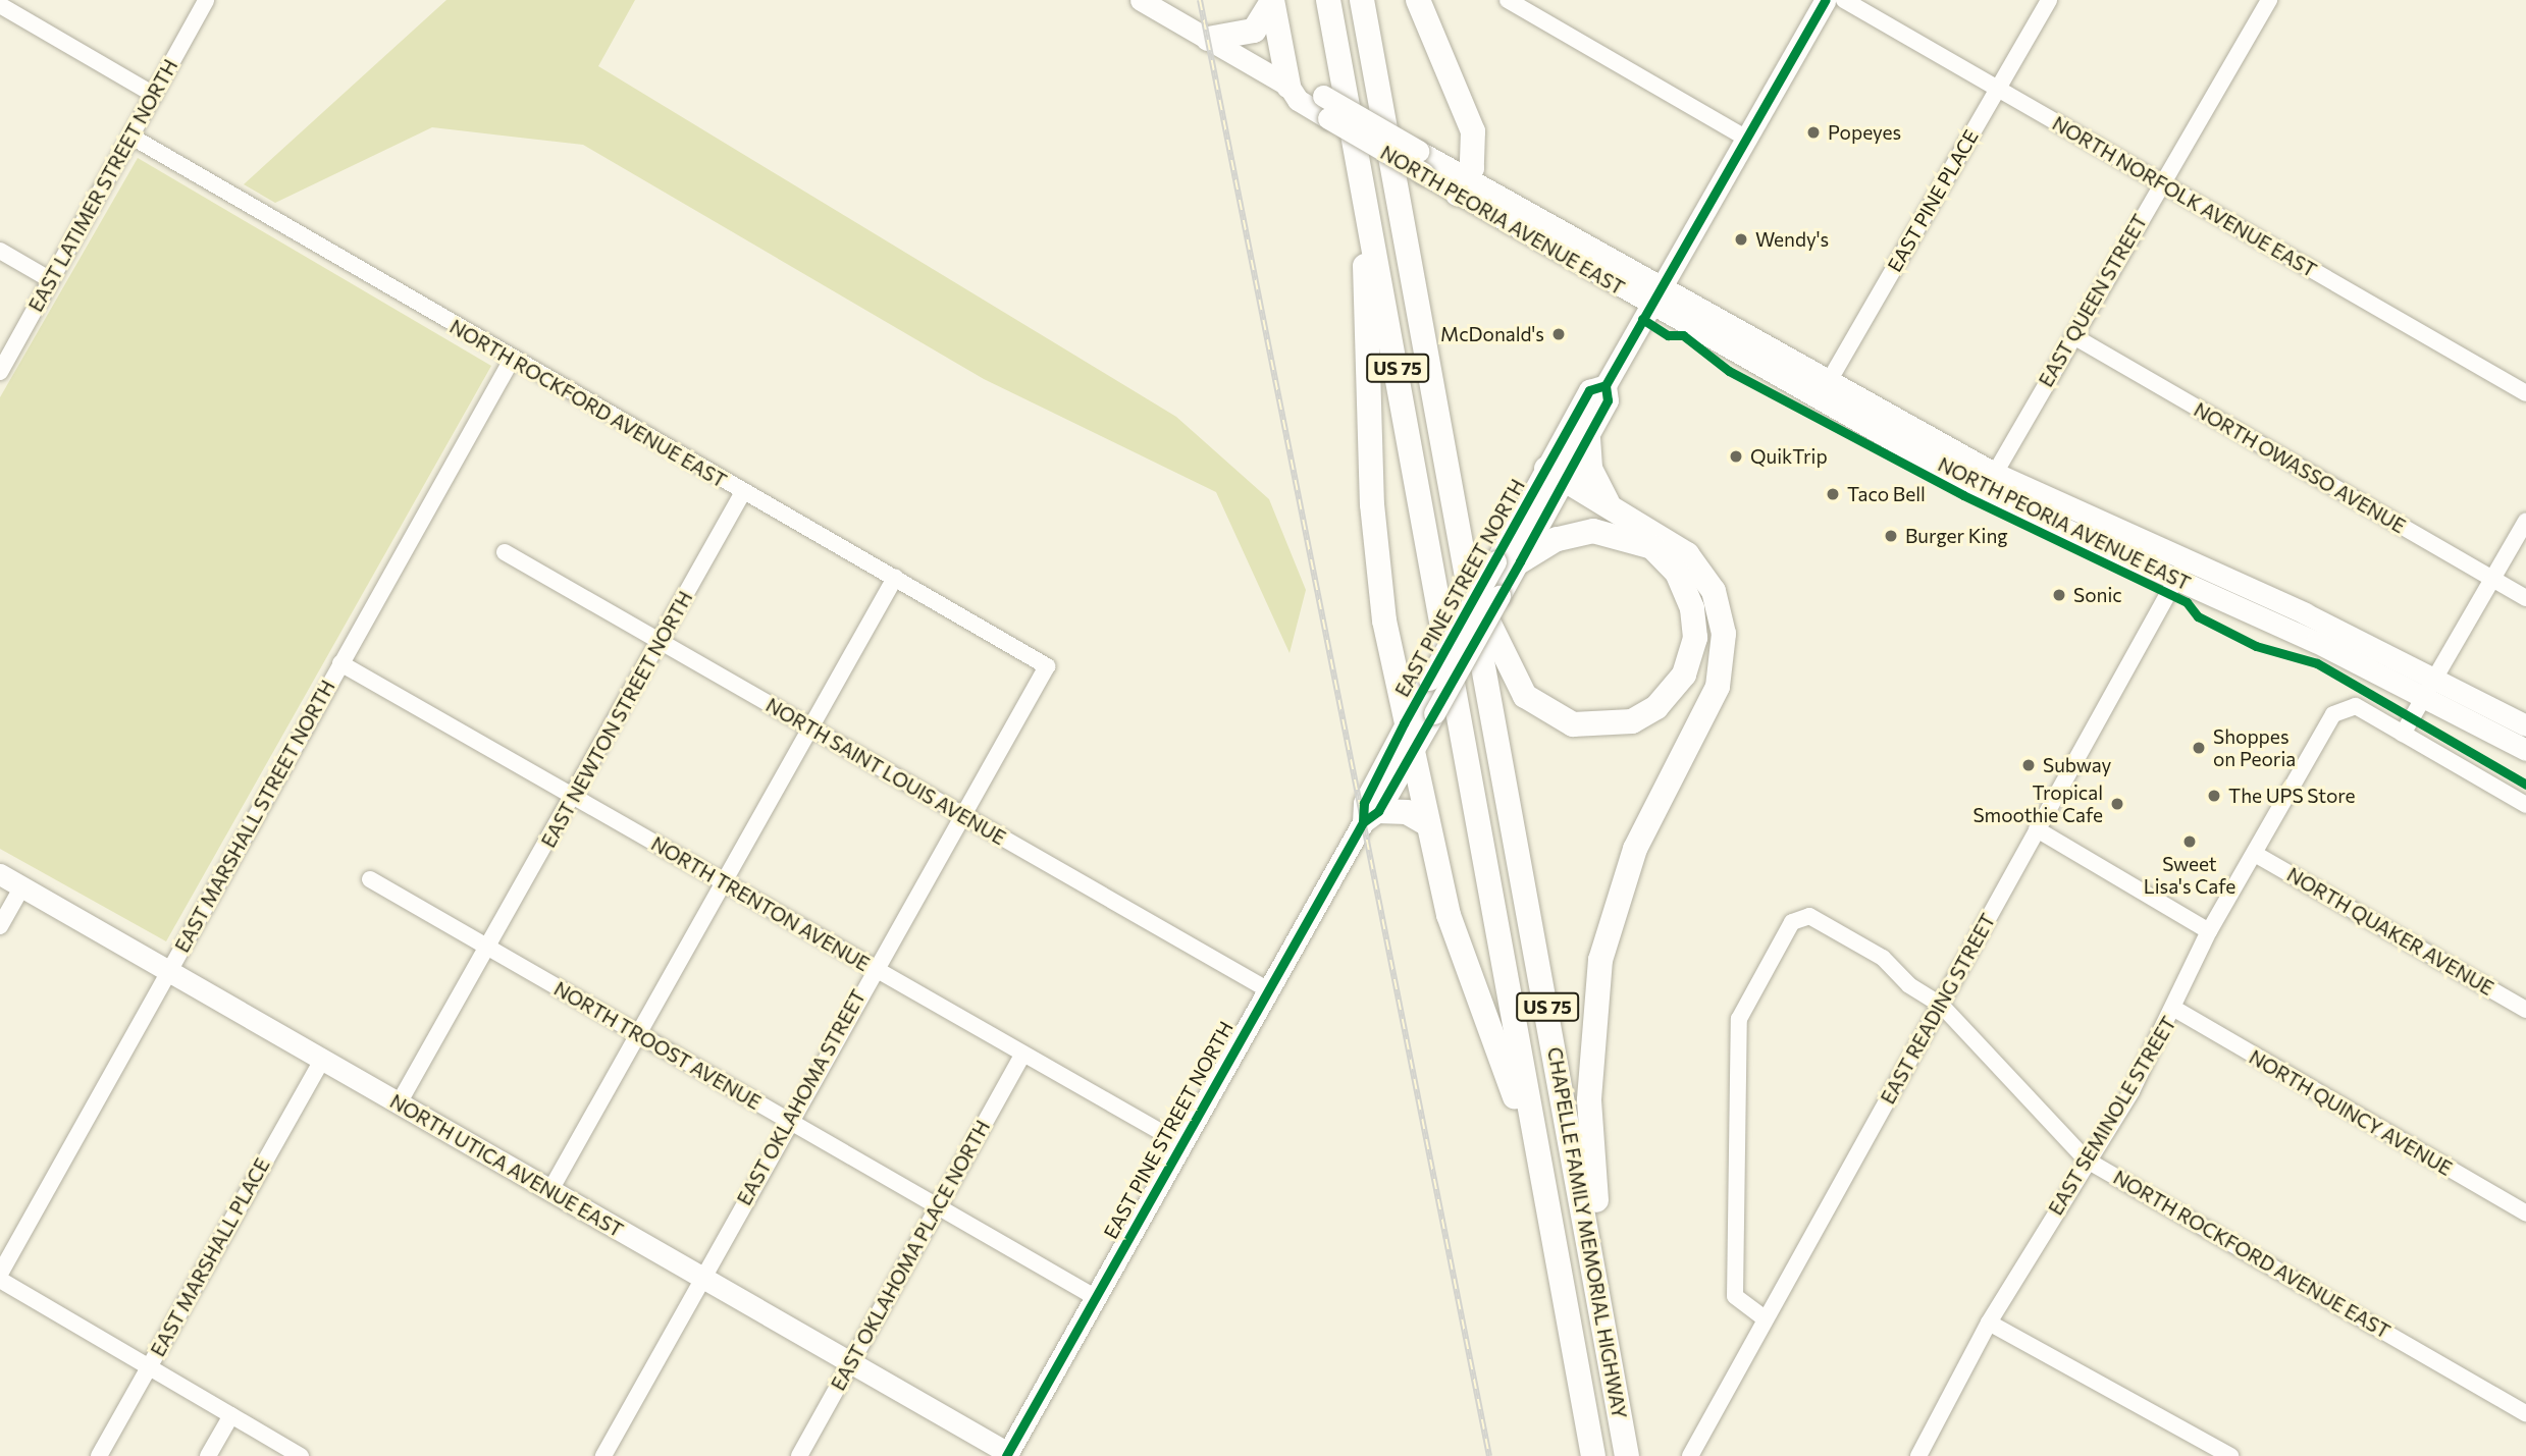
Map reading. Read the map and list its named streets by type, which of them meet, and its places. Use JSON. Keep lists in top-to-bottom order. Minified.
{"streets":{"highway":["US 75","CHAPELLE FAMILY MEMORIAL HIGHWAY"],"main road":["NORTH PEORIA AVENUE EAST","EAST PINE STREET NORTH","NORTH UTICA AVENUE EAST"],"street":["EAST LATIMER STREET NORTH","NORTH NORFOLK AVENUE EAST","EAST PINE PLACE","EAST QUEEN STREET","NORTH ROCKFORD AVENUE EAST","NORTH OWASSO AVENUE","EAST NEWTON STREET NORTH","NORTH SAINT LOUIS AVENUE","EAST MARSHALL STREET NORTH","NORTH TRENTON AVENUE","NORTH QUAKER AVENUE","EAST READING STREET","NORTH TROOST AVENUE","EAST OKLAHOMA STREET","NORTH QUINCY AVENUE","EAST SEMINOLE STREET","EAST OKLAHOMA PLACE NORTH","EAST MARSHALL PLACE"]},"crossings":[["EAST LATIMER STREET NORTH","NORTH ROCKFORD AVENUE EAST"],["NORTH NORFOLK AVENUE EAST","EAST PINE PLACE"],["NORTH NORFOLK AVENUE EAST","EAST QUEEN STREET"],["EAST PINE PLACE","NORTH PEORIA AVENUE EAST"],["NORTH PEORIA AVENUE EAST","EAST QUEEN STREET"],["NORTH PEORIA AVENUE EAST","EAST PINE STREET NORTH"],["NORTH PEORIA AVENUE EAST","EAST READING STREET"],["EAST QUEEN STREET","NORTH OWASSO AVENUE"],["NORTH ROCKFORD AVENUE EAST","EAST NEWTON STREET NORTH"],["NORTH ROCKFORD AVENUE EAST","EAST MARSHALL STREET NORTH"],["NORTH ROCKFORD AVENUE EAST","EAST READING STREET"],["NORTH ROCKFORD AVENUE EAST","EAST OKLAHOMA STREET"],["NORTH ROCKFORD AVENUE EAST","EAST SEMINOLE STREET"],["EAST PINE STREET NORTH","NORTH SAINT LOUIS AVENUE"],["EAST PINE STREET NORTH","NORTH TRENTON AVENUE"],["EAST PINE STREET NORTH","NORTH TROOST AVENUE"],["EAST PINE STREET NORTH","NORTH UTICA AVENUE EAST"],["EAST NEWTON STREET NORTH","NORTH SAINT LOUIS AVENUE"],["EAST NEWTON STREET NORTH","NORTH TRENTON AVENUE"],["EAST NEWTON STREET NORTH","NORTH TROOST AVENUE"],["EAST NEWTON STREET NORTH","NORTH UTICA AVENUE EAST"],["NORTH SAINT LOUIS AVENUE","EAST OKLAHOMA STREET"],["EAST MARSHALL STREET NORTH","NORTH TRENTON AVENUE"],["EAST MARSHALL STREET NORTH","NORTH UTICA AVENUE EAST"],["NORTH TRENTON AVENUE","EAST OKLAHOMA STREET"],["NORTH TRENTON AVENUE","EAST OKLAHOMA PLACE NORTH"],["NORTH QUAKER AVENUE","EAST SEMINOLE STREET"],["NORTH TROOST AVENUE","EAST OKLAHOMA STREET"],["NORTH TROOST AVENUE","EAST OKLAHOMA PLACE NORTH"],["EAST OKLAHOMA STREET","NORTH UTICA AVENUE EAST"],["NORTH QUINCY AVENUE","EAST SEMINOLE STREET"],["NORTH UTICA AVENUE EAST","EAST OKLAHOMA PLACE NORTH"],["NORTH UTICA AVENUE EAST","EAST MARSHALL PLACE"]],"places":["Popeyes","Wendy's","McDonald's","QuikTrip","Taco Bell","Burger King","Sonic","Shoppes on Peoria","Subway","The UPS Store","Tropical Smoothie Cafe","Sweet Lisa's Cafe"]}
